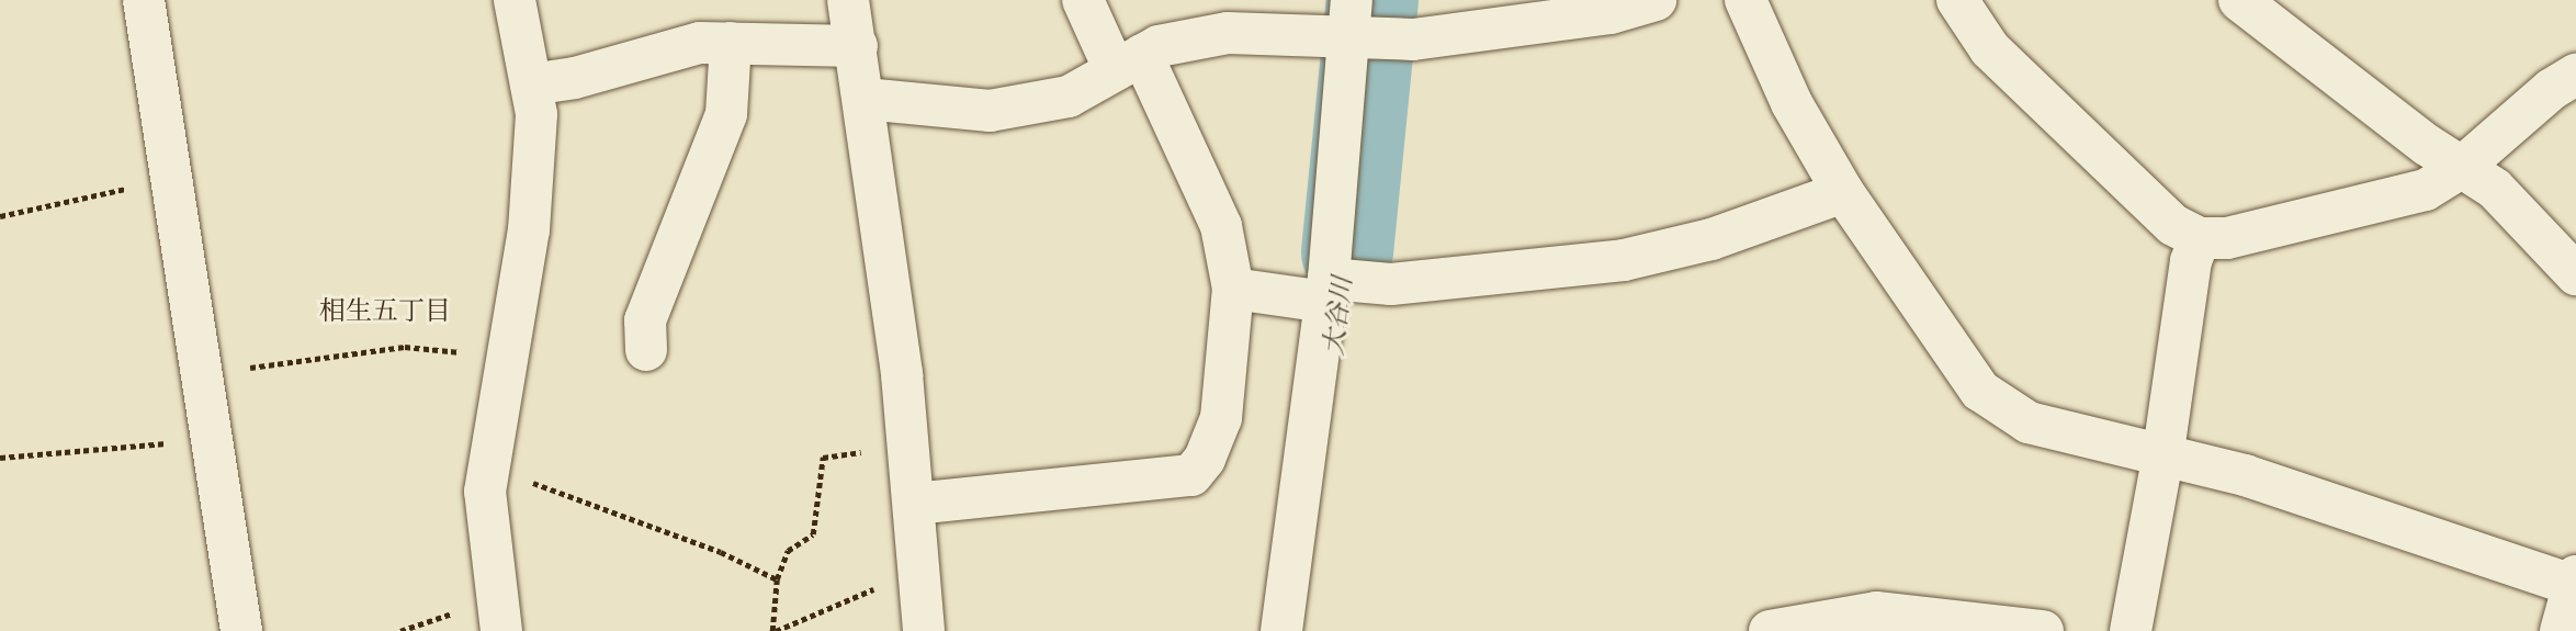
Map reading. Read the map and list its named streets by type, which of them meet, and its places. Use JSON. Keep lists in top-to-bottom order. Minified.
{"districts":["相生五丁目"],"water":["大谷川"]}
